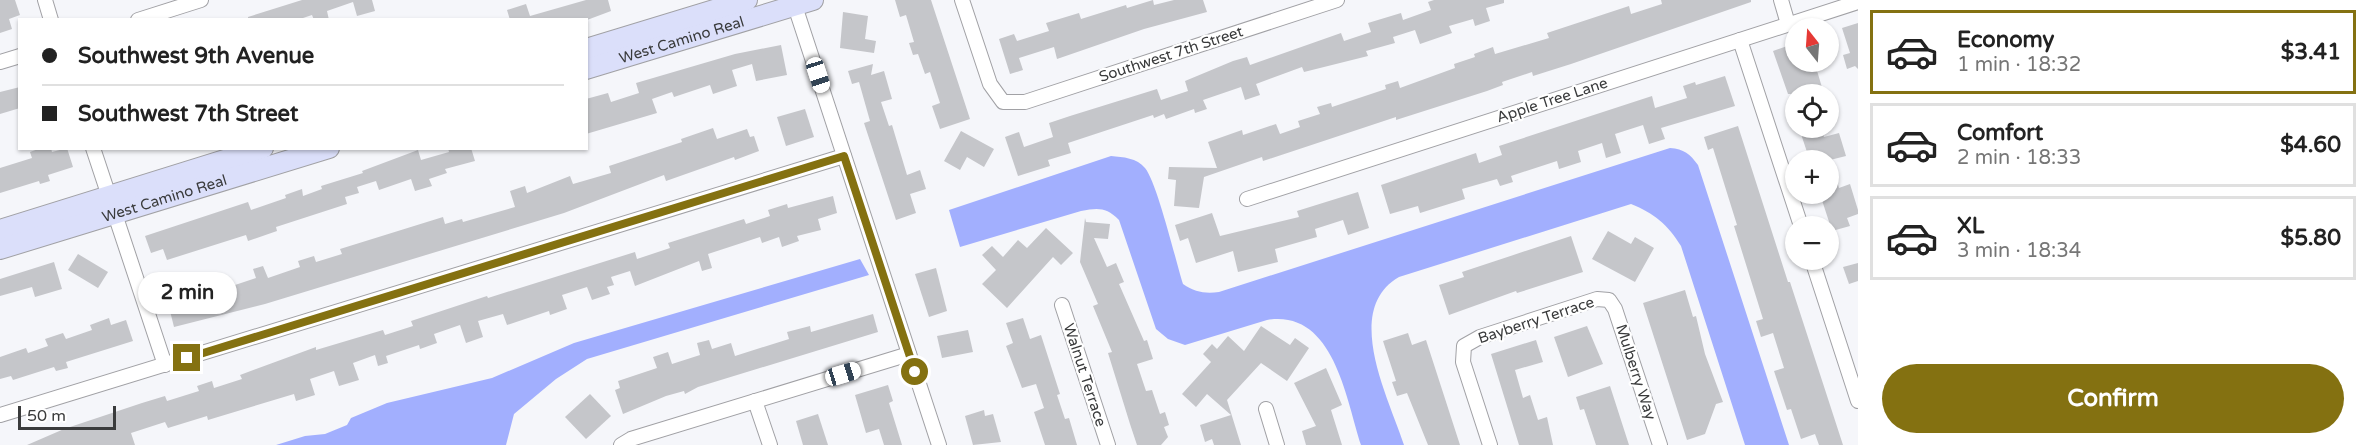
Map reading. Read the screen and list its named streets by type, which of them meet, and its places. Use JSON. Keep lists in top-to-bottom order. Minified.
{"streets":{"street":["West Camino Real","Southwest 7th Street","Apple Tree Lane","Bayberry Terrace","Mulberry Way","Walnut Terrace"]},"crossings":[["Bayberry Terrace","Mulberry Way"]],"scale_bar":"50 m","north":"top","page":{"list":[{"name":"Economy","note":"1 min · 18:32","value":"$3.41"},{"name":"Comfort","note":"2 min · 18:33","value":"$4.60"},{"name":"XL","note":"3 min · 18:34","value":"$5.80"}],"map_buttons":["+","−"],"banner":["Southwest 9th Avenue","Southwest 7th Street"],"bubble":"2 min","buttons":"Confirm","scale":"50 m"}}
